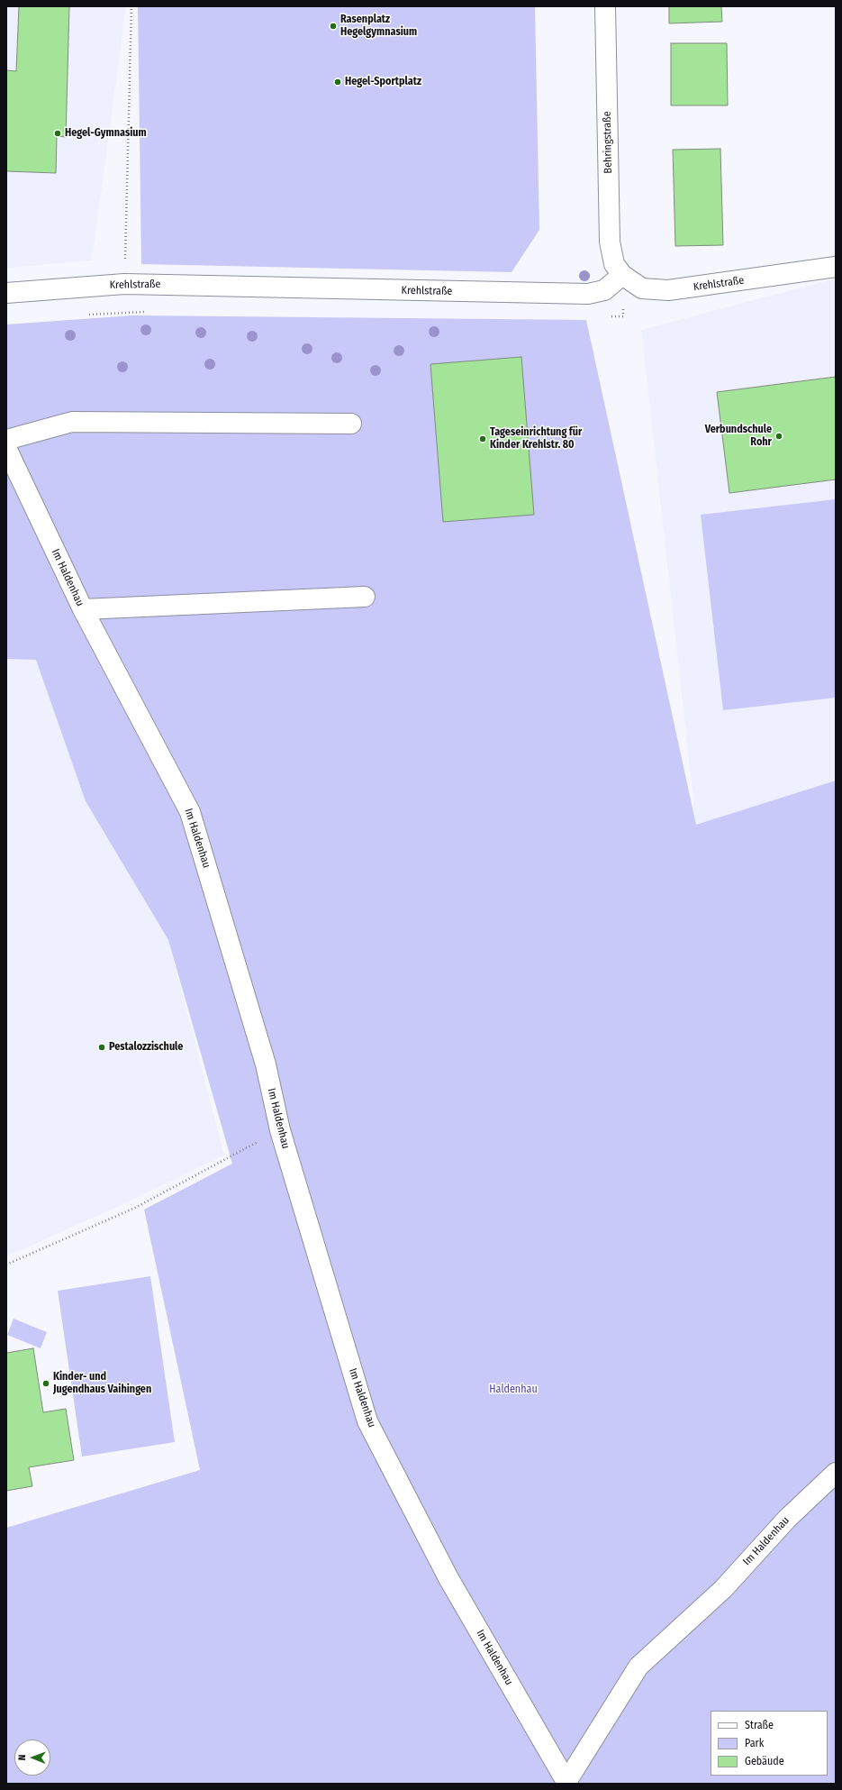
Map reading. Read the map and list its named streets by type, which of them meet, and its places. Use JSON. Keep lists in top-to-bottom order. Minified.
{"streets":{"street":["Behringstraße","Krehlstraße","Im Haldenhau"]},"crossings":[["Behringstraße","Krehlstraße"]],"parks":["Haldenhau"],"places":["Rasenplatz Hegelgymnasium","Hegel-Sportplatz","Hegel-Gymnasium","Verbundschule Rohr","Tageseinrichtung für Kinder Krehlstr. 80","Pestalozzischule","Kinder- und Jugendhaus Vaihingen"],"legend":["Straße","Park","Gebäude"],"north":"left"}
